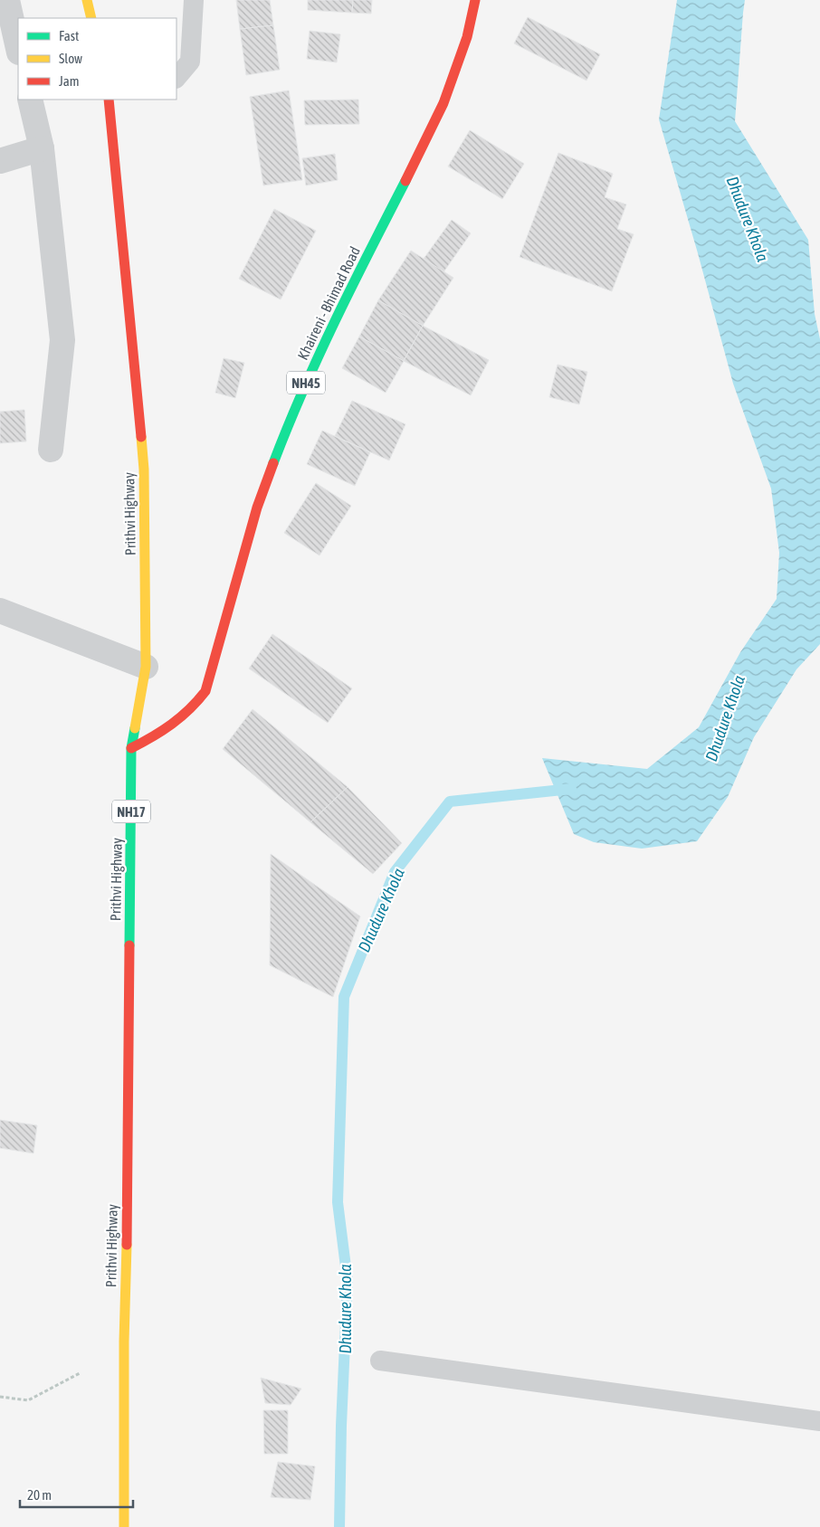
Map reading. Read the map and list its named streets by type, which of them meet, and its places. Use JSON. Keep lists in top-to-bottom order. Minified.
{"streets":{"main road":["Khaireni - Bhimad Road","NH45","Prithvi Highway","NH17"]},"crossings":[["Khaireni - Bhimad Road","Prithvi Highway"]],"water":["Dhudure Khola"],"legend":["Fast","Slow","Jam"],"scale_bar":"20 m"}
